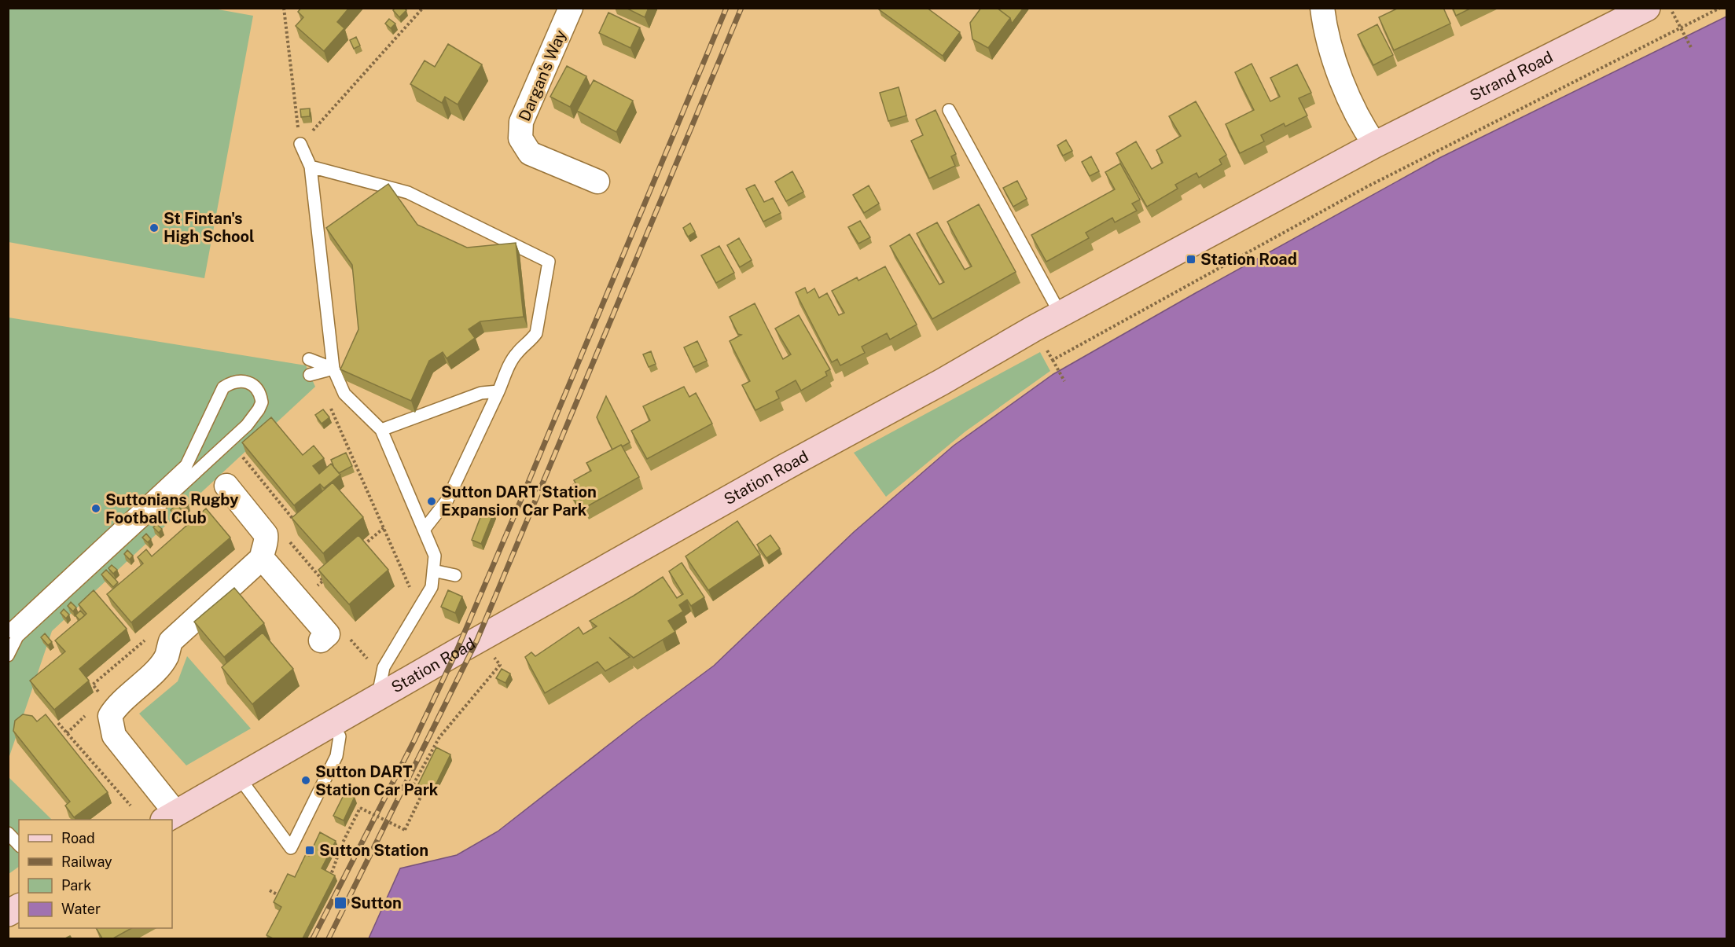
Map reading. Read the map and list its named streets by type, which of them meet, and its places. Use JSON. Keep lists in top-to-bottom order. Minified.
{"streets":{"main road":["Strand Road","Station Road"],"street":["Dargan's Way"]},"crossings":[["Strand Road","Station Road"]],"places":{"other":["St Fintan's High School","Sutton DART Station Expansion Car Park","Suttonians Rugby Football Club","Sutton DART Station Car Park"],"transit":["Station Road","Sutton Station","Sutton"]},"legend":["Road","Railway","Park","Water"]}
